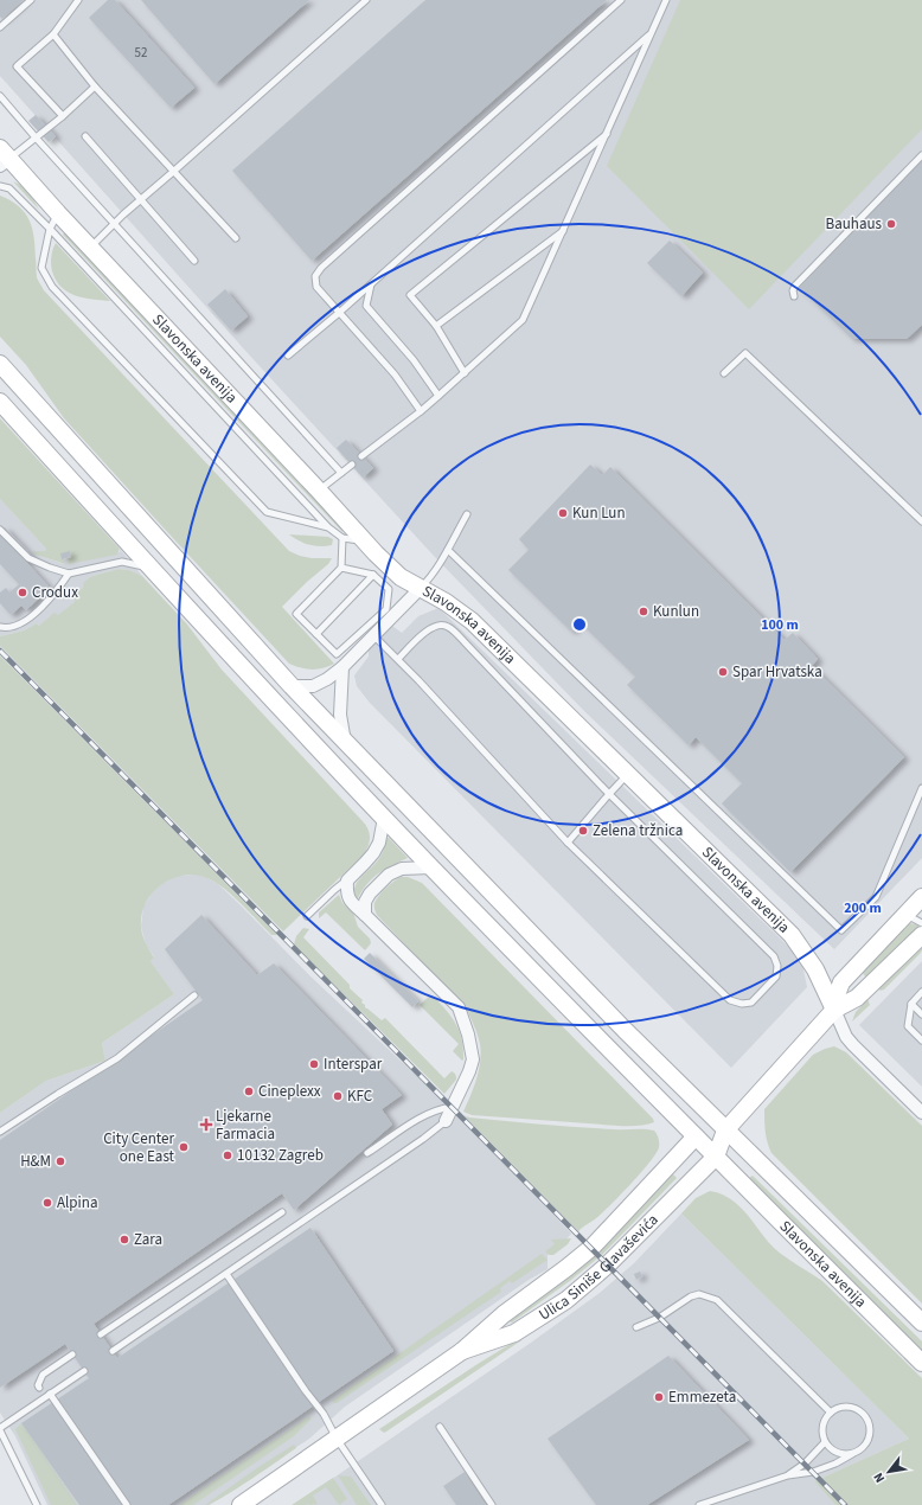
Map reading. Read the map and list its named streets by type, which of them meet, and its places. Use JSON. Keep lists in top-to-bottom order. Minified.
{"streets":{"main road":["Slavonska avenija","Ulica Siniše Glavaševića"]},"crossings":[["Slavonska avenija","Ulica Siniše Glavaševića"]],"places":{"other":["Bauhaus","Kun Lun","Crodux","Kunlun","Spar Hrvatska","Zelena tržnica","Interspar","Cineplexx","KFC","City Center one East","10132 Zagreb","H&M","Alpina","Zara","Emmezeta"],"health":["Ljekarne Farmacia"]},"house_numbers":["52"],"north":"bottom left","rings":["100 m","200 m"]}
